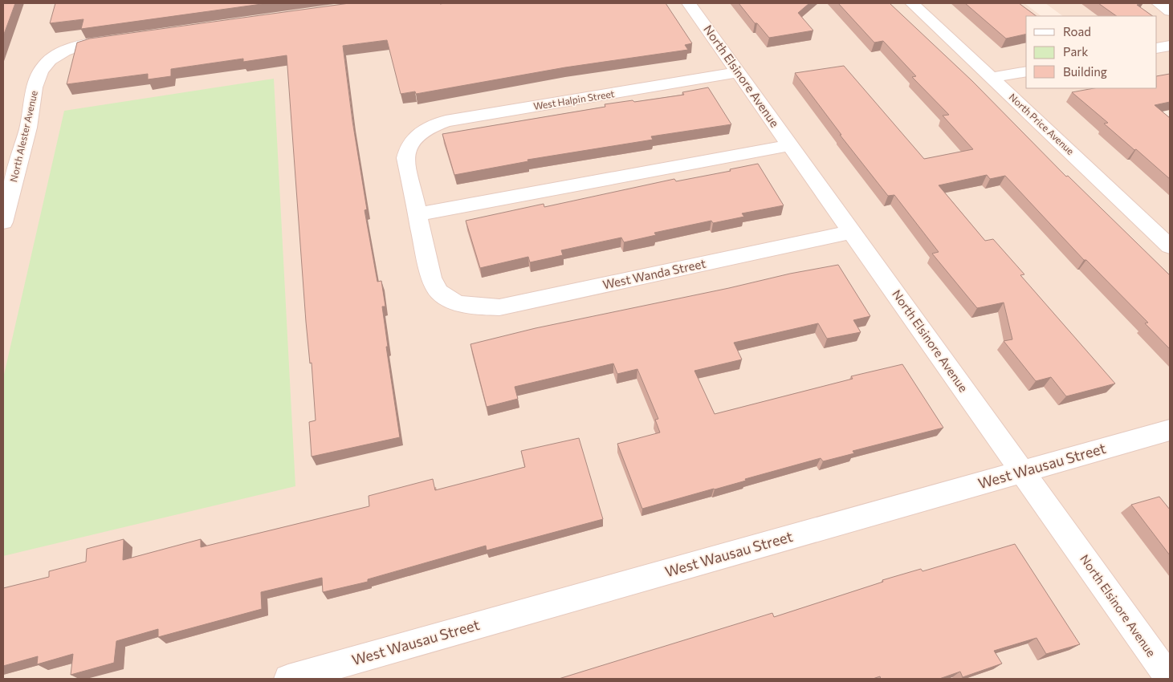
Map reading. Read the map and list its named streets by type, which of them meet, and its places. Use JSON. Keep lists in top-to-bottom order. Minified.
{"streets":{"street":["North Elsinore Avenue","West Halpin Street","North Price Avenue","North Alester Avenue","West Wanda Street","West Wausau Street"]},"crossings":[["North Elsinore Avenue","West Halpin Street"],["North Elsinore Avenue","West Wanda Street"],["North Elsinore Avenue","West Wausau Street"],["West Halpin Street","West Wanda Street"]],"legend":["Road","Park","Building"]}
